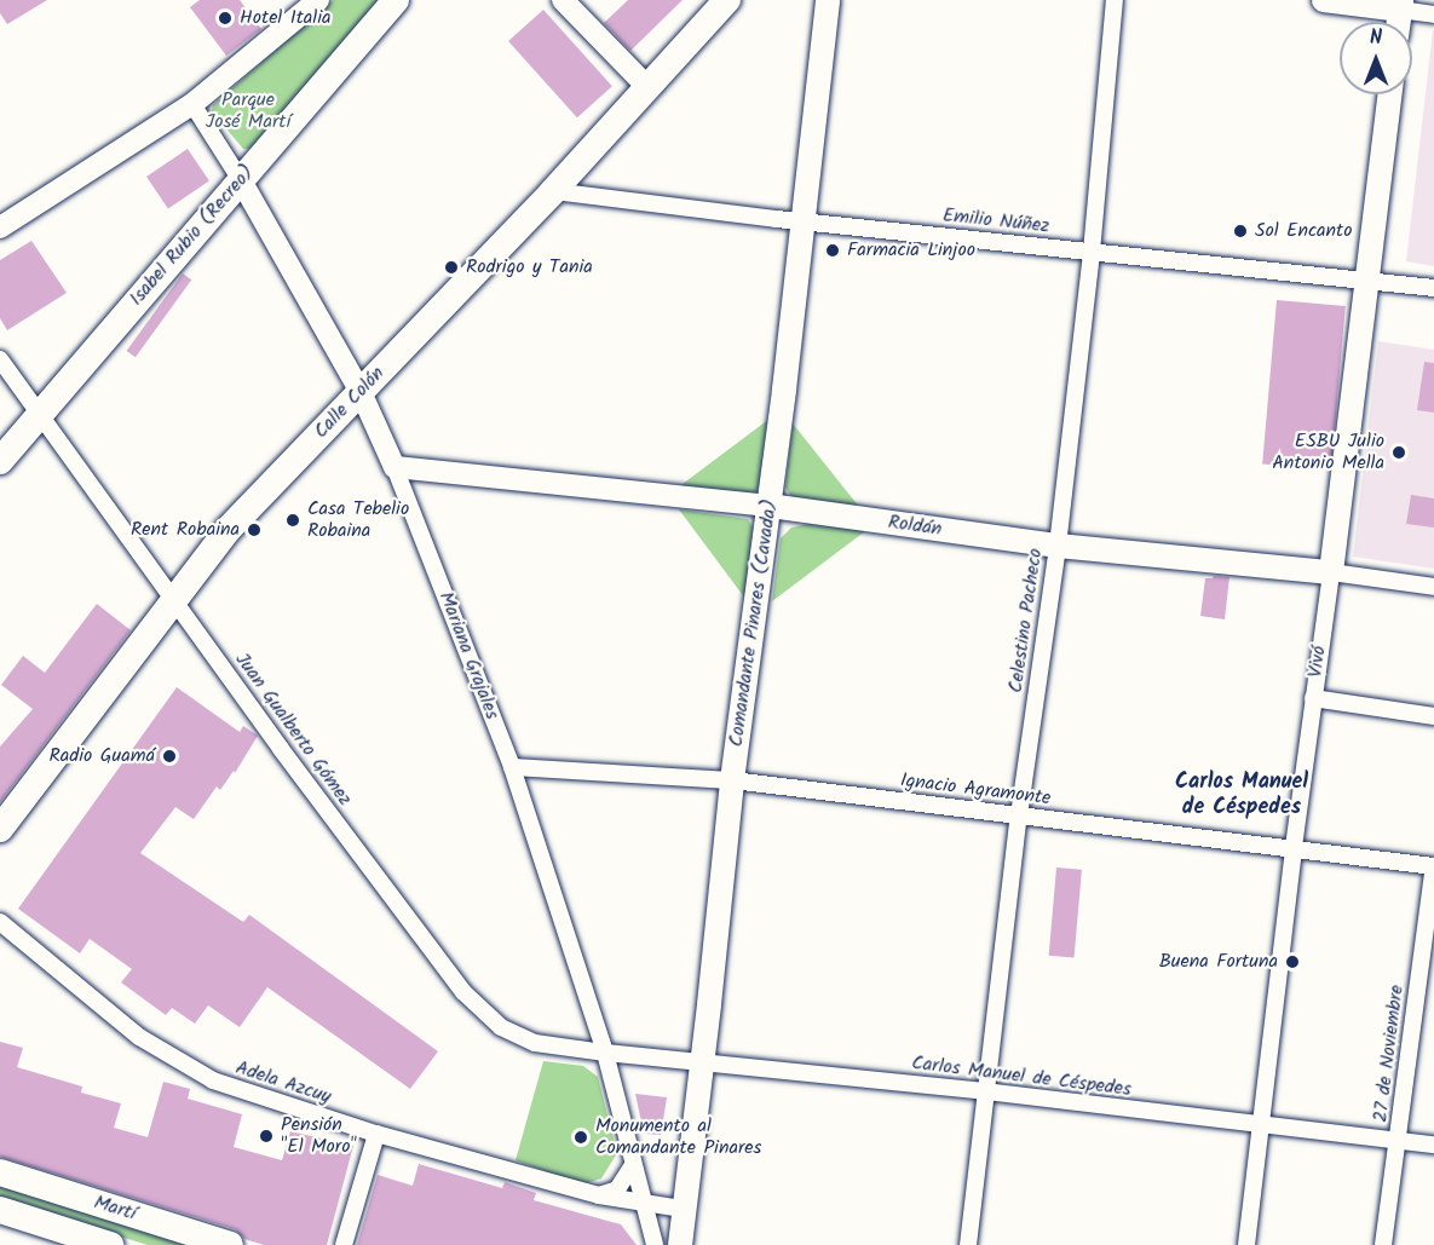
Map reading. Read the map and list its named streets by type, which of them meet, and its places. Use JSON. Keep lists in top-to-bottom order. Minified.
{"streets":{"main road":["Isabel Rubio (Recreo)","Calle Colón","Roldán","Comandante Pinares (Cavada)","Vivó","Martí"],"street":["Emilio Núñez","Celestino Pacheco","Mariana Grajales","Juan Gualberto Gómez","Ignacio Agramonte","27 de Noviembre","Carlos Manuel de Céspedes","Adela Azcuy"]},"crossings":[["Emilio Núñez","Calle Colón"],["Emilio Núñez","Celestino Pacheco"],["Emilio Núñez","Comandante Pinares (Cavada)"],["Emilio Núñez","Vivó"],["Isabel Rubio (Recreo)","Mariana Grajales"],["Isabel Rubio (Recreo)","Juan Gualberto Gómez"],["Calle Colón","Mariana Grajales"],["Calle Colón","Juan Gualberto Gómez"],["Roldán","Celestino Pacheco"],["Roldán","Comandante Pinares (Cavada)"],["Roldán","Mariana Grajales"],["Roldán","Vivó"],["Celestino Pacheco","Ignacio Agramonte"],["Celestino Pacheco","Carlos Manuel de Céspedes"],["Comandante Pinares (Cavada)","Ignacio Agramonte"],["Comandante Pinares (Cavada)","Carlos Manuel de Céspedes"],["Comandante Pinares (Cavada)","Adela Azcuy"],["Mariana Grajales","Juan Gualberto Gómez"],["Mariana Grajales","Ignacio Agramonte"],["Mariana Grajales","Carlos Manuel de Céspedes"],["Mariana Grajales","Adela Azcuy"],["Vivó","Ignacio Agramonte"],["Vivó","Carlos Manuel de Céspedes"],["Juan Gualberto Gómez","Carlos Manuel de Céspedes"],["Ignacio Agramonte","27 de Noviembre"],["27 de Noviembre","Carlos Manuel de Céspedes"]],"districts":["Carlos Manuel de Céspedes"],"parks":["Parque José Martí"],"places":["Hotel Italia","Sol Encanto","Farmacia Linjoo","Rodrigo y Tania","ESBU Julio Antonio Mella","Casa Tebelio Robaina","Rent Robaina","Radio Guamá","Buena Fortuna","Pensión \"El Moro\"","Monumento al Comandante Pinares"],"north":"top"}
